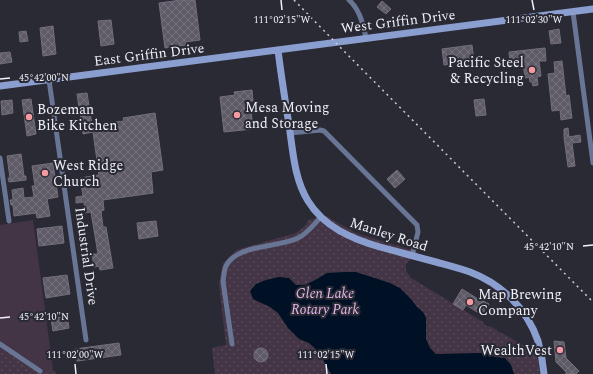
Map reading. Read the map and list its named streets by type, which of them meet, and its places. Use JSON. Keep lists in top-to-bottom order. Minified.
{"streets":{"main road":["West Griffin Drive","East Griffin Drive","Manley Road"],"street":["Industrial Drive"]},"crossings":[["West Griffin Drive","East Griffin Drive"],["West Griffin Drive","Manley Road"],["East Griffin Drive","Manley Road"],["East Griffin Drive","Industrial Drive"]],"parks":["Glen Lake Rotary Park"],"places":["Pacific Steel & Recycling","Mesa Moving and Storage","Bozeman Bike Kitchen","West Ridge Church","Map Brewing Company","WealthVest"],"coordinates":["111°02'15\"W","111°02'30\"W","45°42'00\"N","45°42'10\"N","111°02'00\"W"]}
